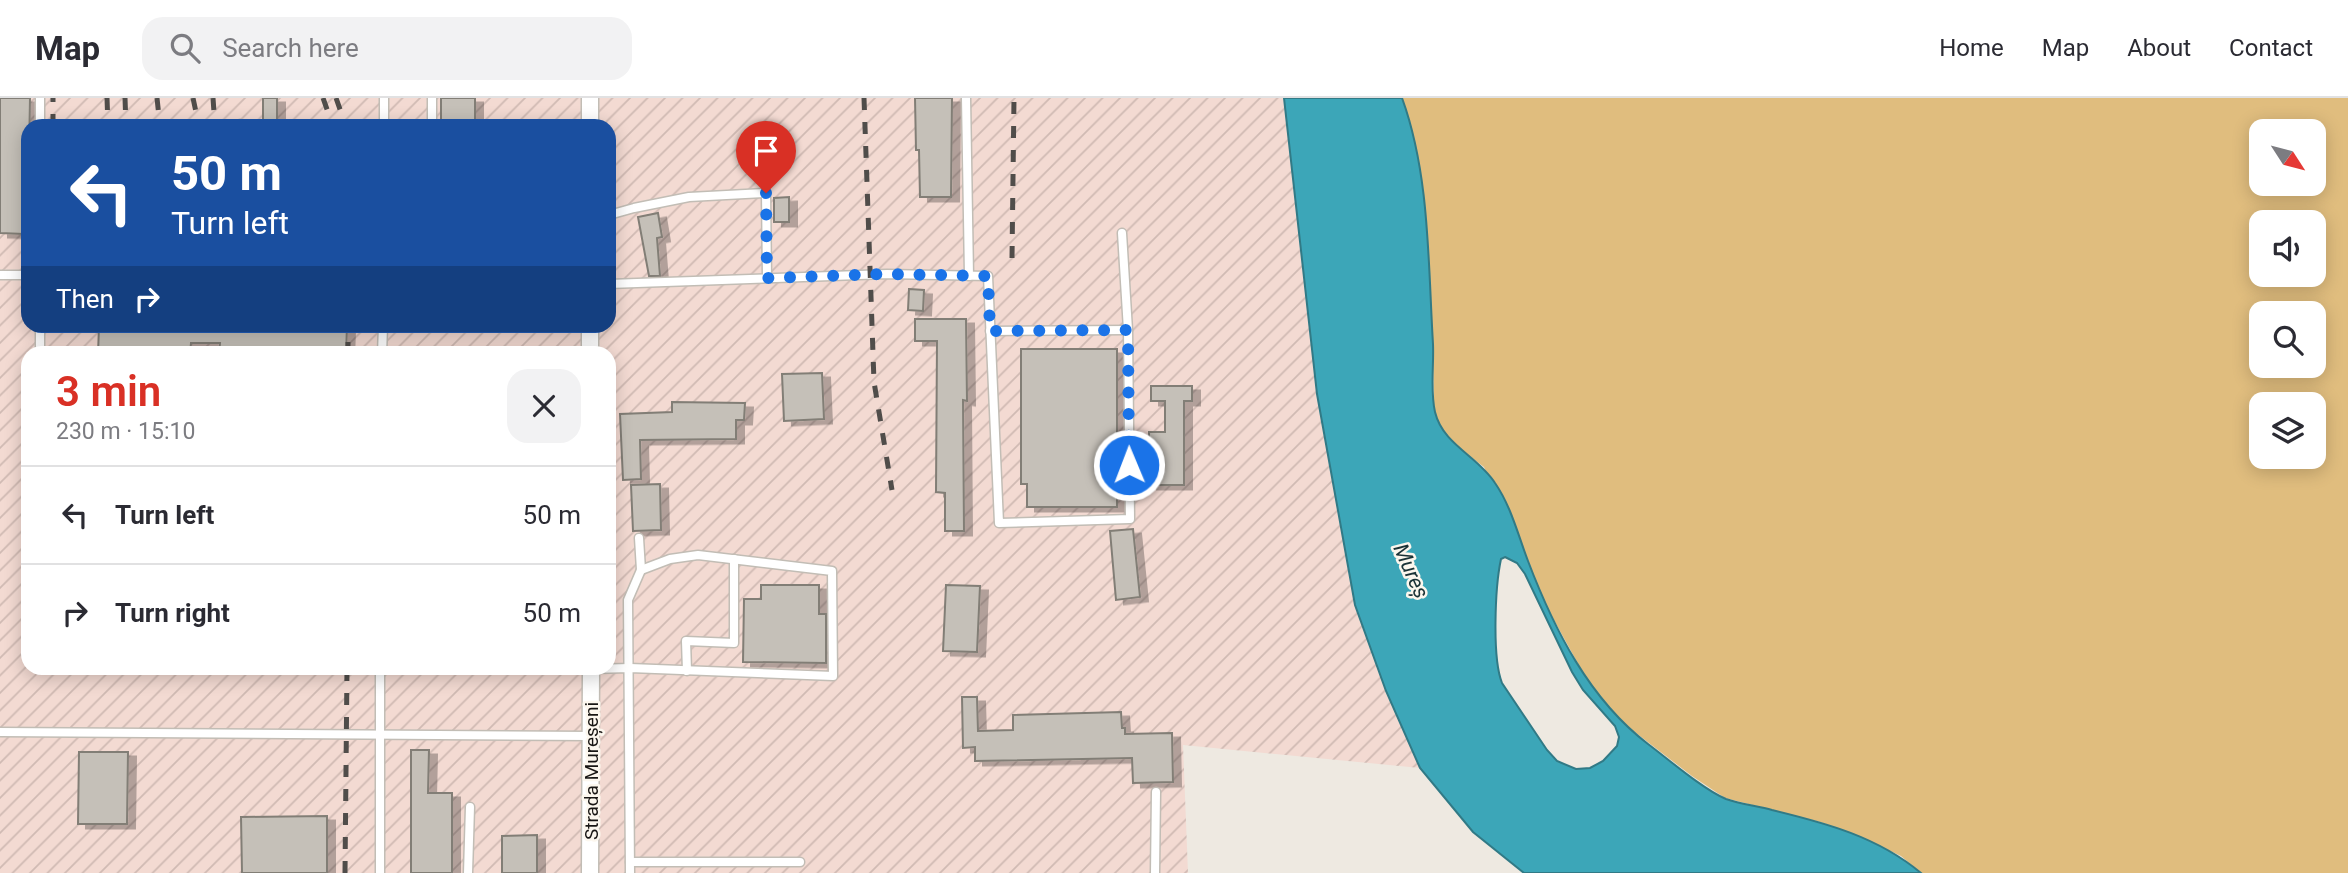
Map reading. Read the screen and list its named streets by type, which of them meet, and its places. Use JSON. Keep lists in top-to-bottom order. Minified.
{"streets":{"street":["Strada Mureșeni"]},"water":["Mureș"],"north":"bottom right","page":{"header":"Map","search":"Search here","nav":["Home","Map","About","Contact"],"turn":["50 m","Turn left"],"then":"Then","heading":["3 min","230 m · 15:10"],"list":[{"name":"Turn left","value":"50 m"},{"name":"Turn right","value":"50 m"}]}}
